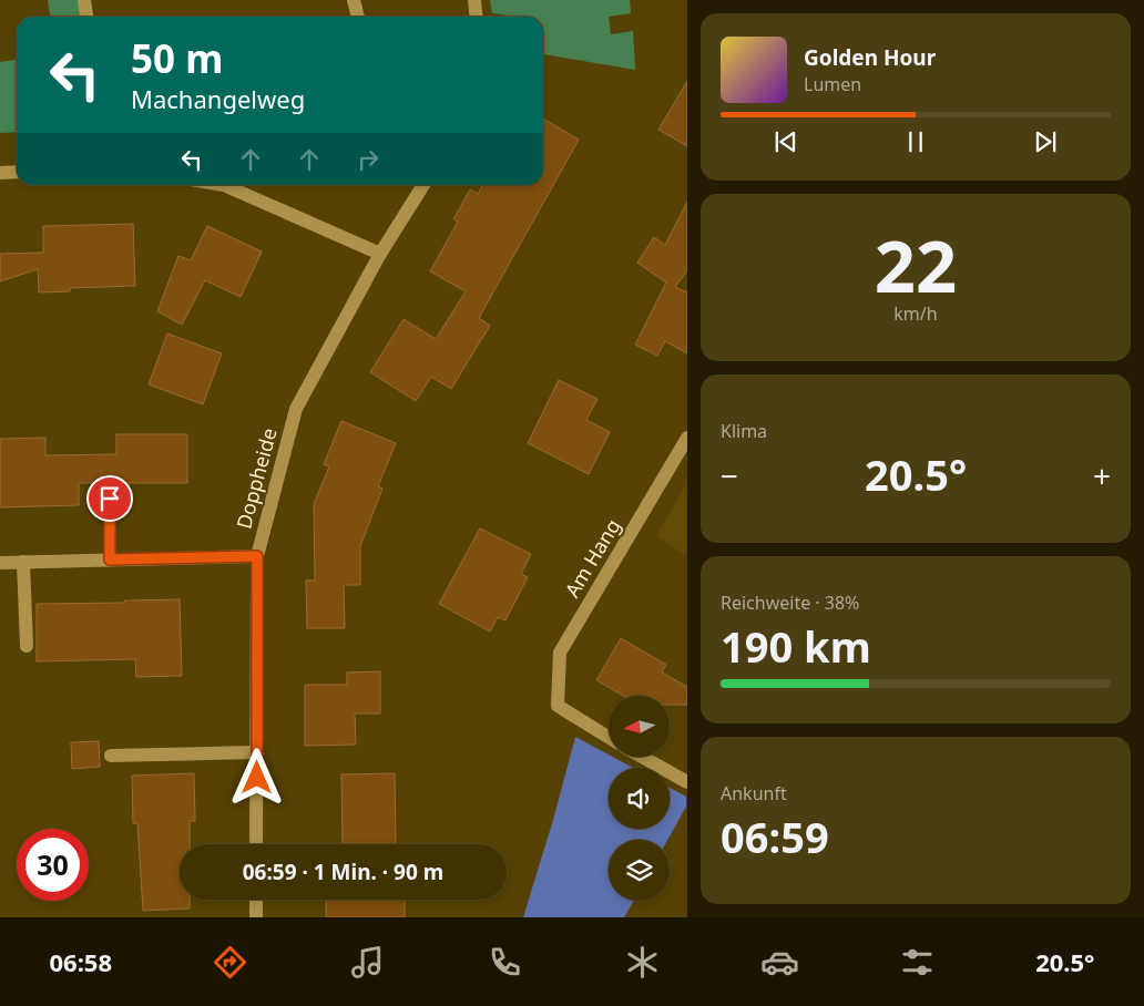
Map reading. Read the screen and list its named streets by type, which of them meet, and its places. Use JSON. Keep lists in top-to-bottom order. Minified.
{"streets":{"street":["Doppheide","Am Hang"]},"north":"left","page":{"turn":["50 m","Machangelweg"],"song":["Golden Hour","Lumen"],"tile":[["22","km/h"],"Klima",["Reichweite · 38%","190 km"],["Ankunft","06:59"]],"heat":["−","20.5°","+"],"limit":"30","trip":"06:59 · 1 Min. · 90 m","tabs":["06:58","20.5°"]}}
